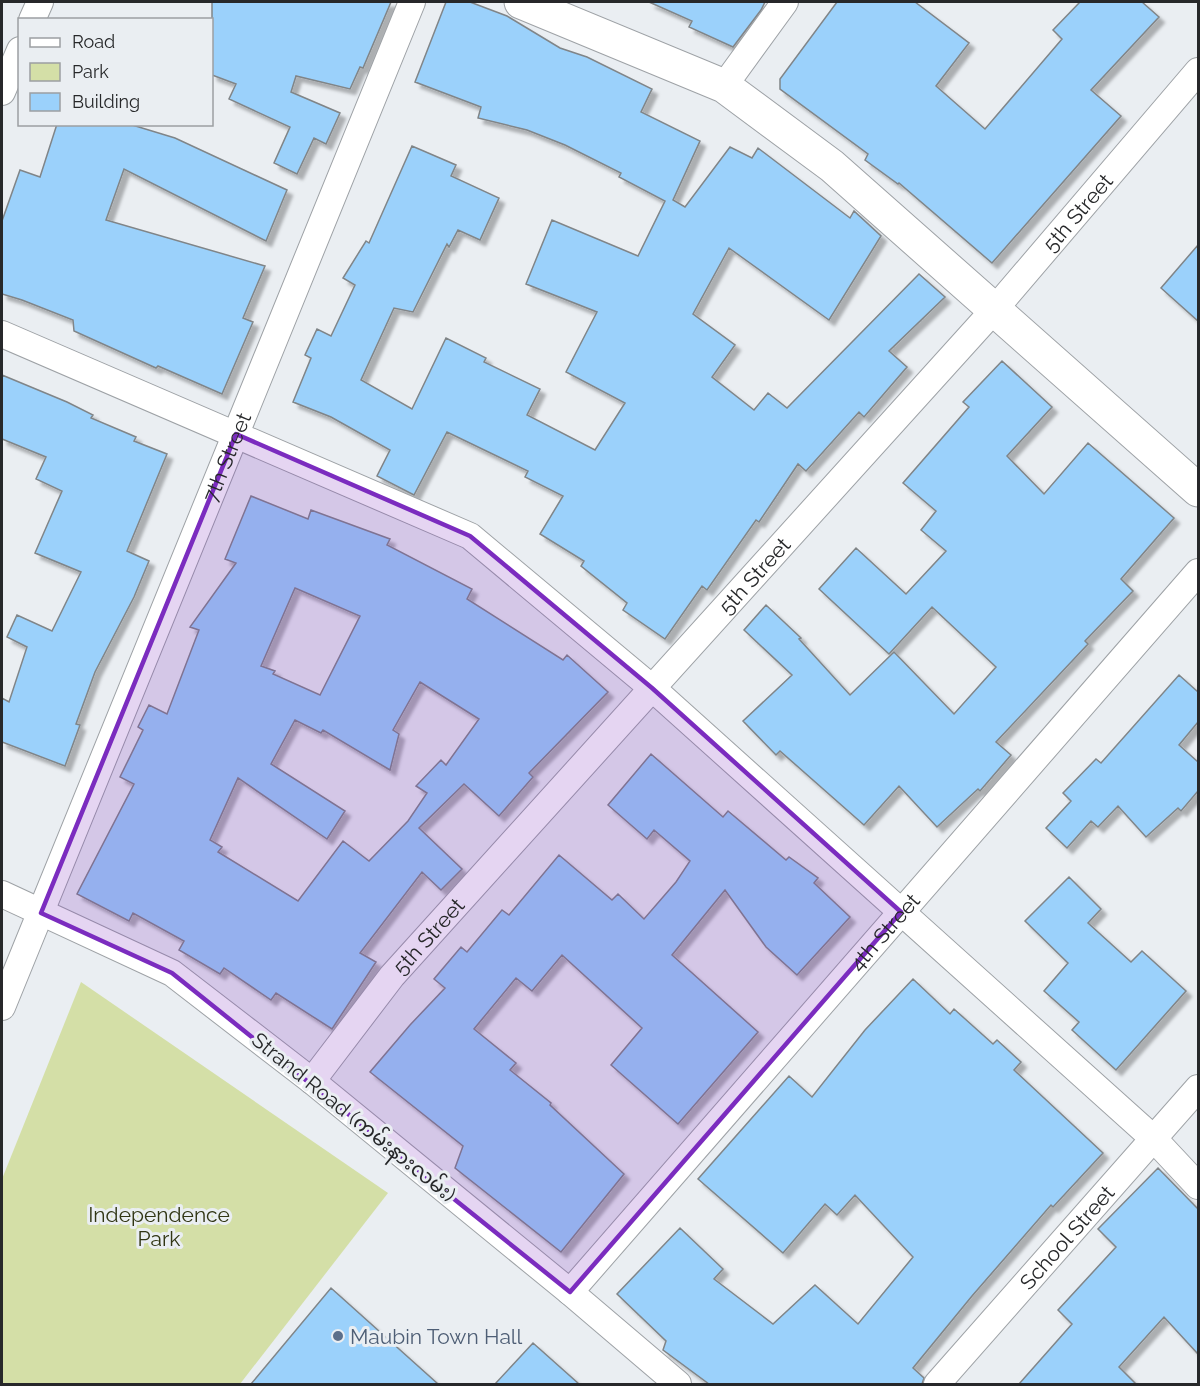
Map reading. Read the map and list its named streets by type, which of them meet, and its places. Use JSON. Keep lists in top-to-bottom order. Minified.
{"streets":{"street":["5th Street","7th Street","4th Street","Strand Road (ကမ်းနားလမ်း)","School Street"]},"crossings":[["5th Street","Strand Road (ကမ်းနားလမ်း)"],["7th Street","Strand Road (ကမ်းနားလမ်း)"],["4th Street","Strand Road (ကမ်းနားလမ်း)"]],"parks":["Independence Park"],"places":["Maubin Town Hall"],"legend":["Road","Park","Building"]}
